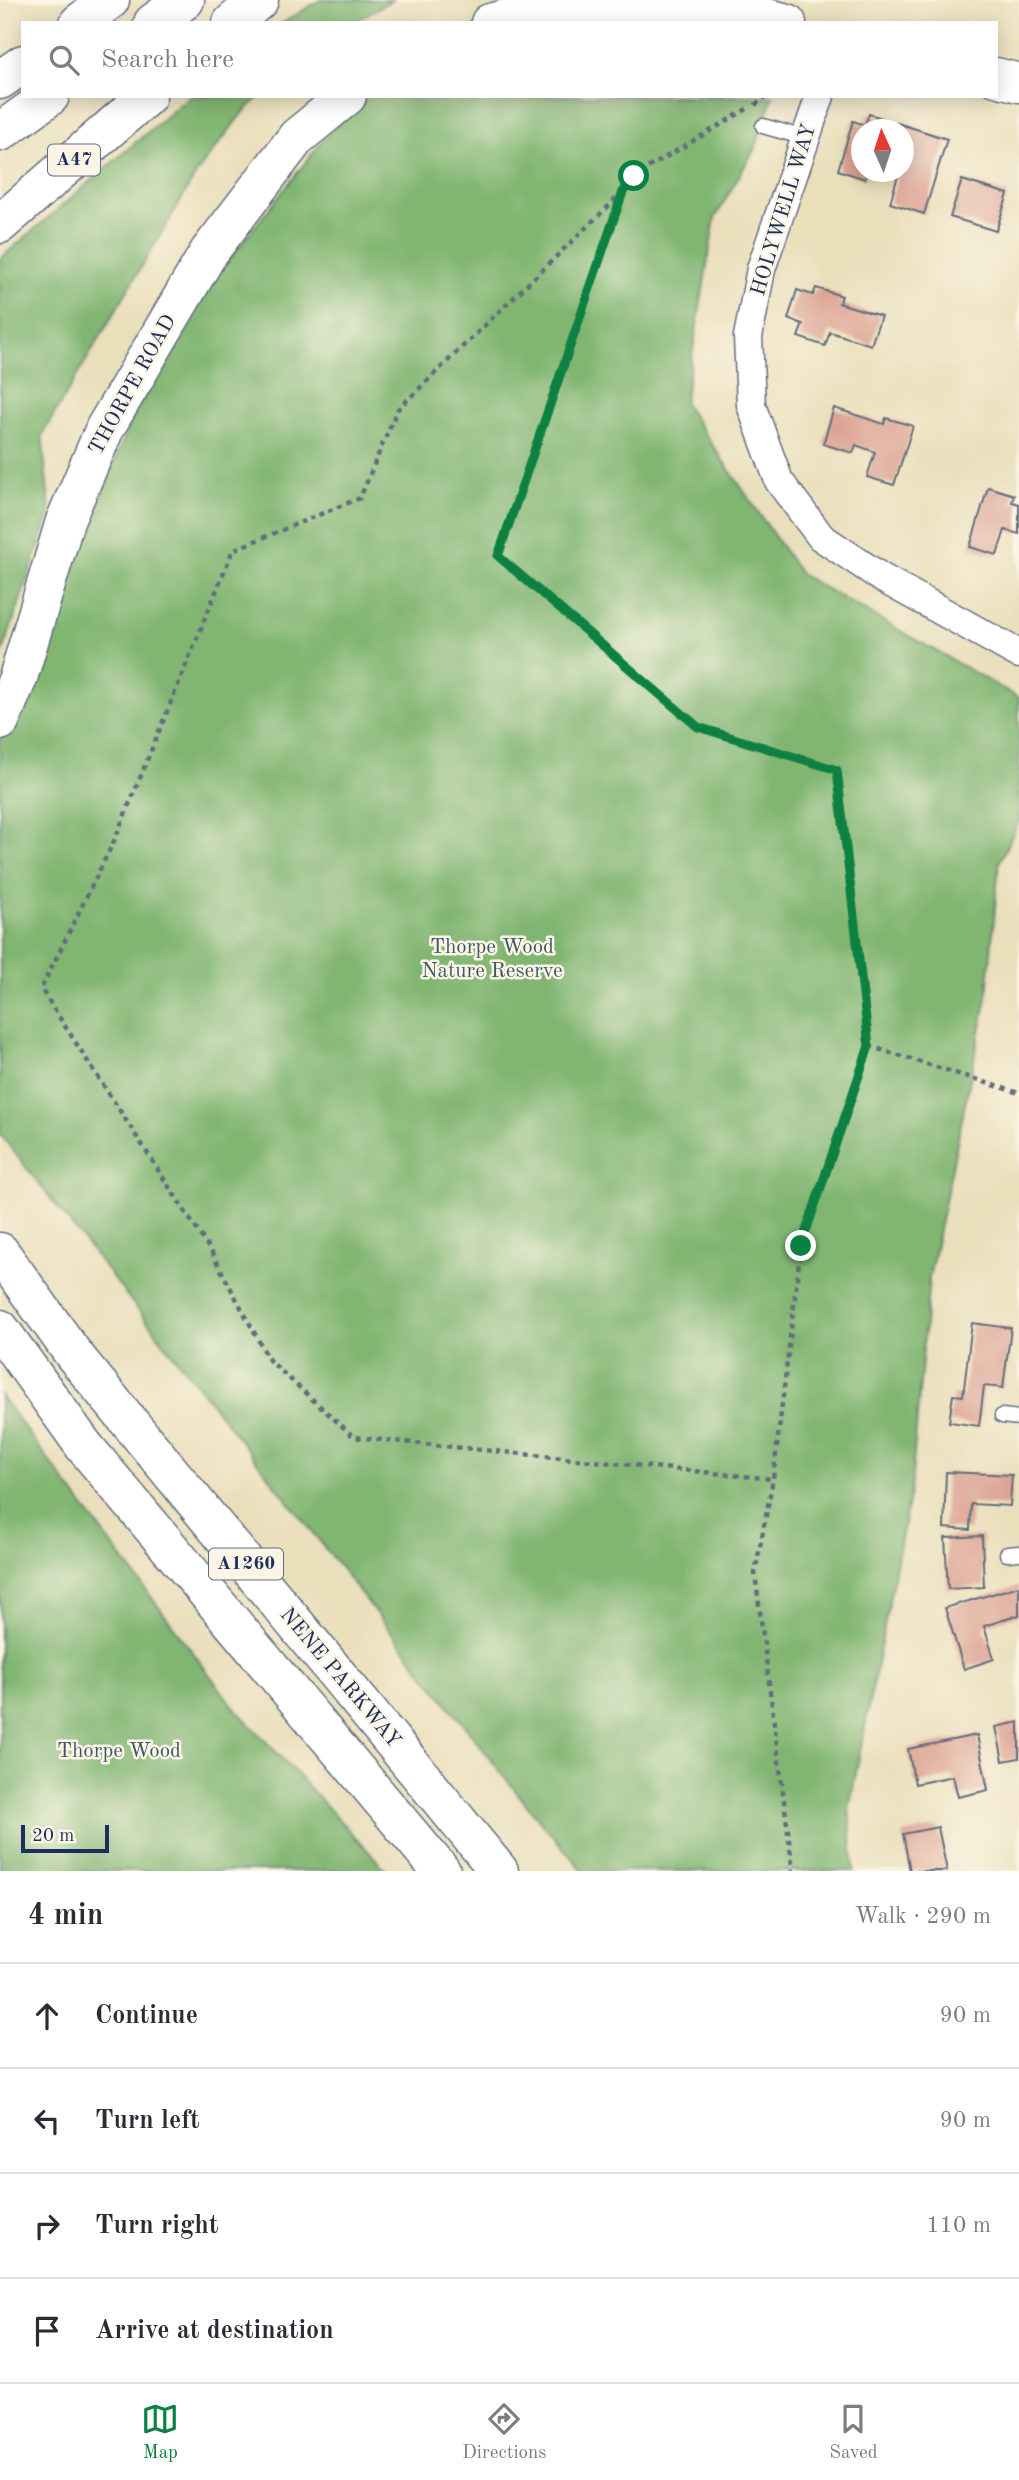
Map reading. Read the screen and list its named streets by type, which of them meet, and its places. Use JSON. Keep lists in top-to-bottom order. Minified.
{"streets":{"main road":["A47","THORPE ROAD","A1260","NENE PARKWAY"],"street":["HOLYWELL WAY"]},"parks":["Thorpe Wood Nature Reserve","Thorpe Wood"],"scale_bar":"20 m","north":"top","page":{"search":"Search here","scale":"20 m","heading":["4 min","Walk · 290 m"],"list":[["Continue","90 m"],["Turn left","90 m"],["Turn right","110 m"],"Arrive at destination"],"nav":["Map","Directions","Saved"]}}
